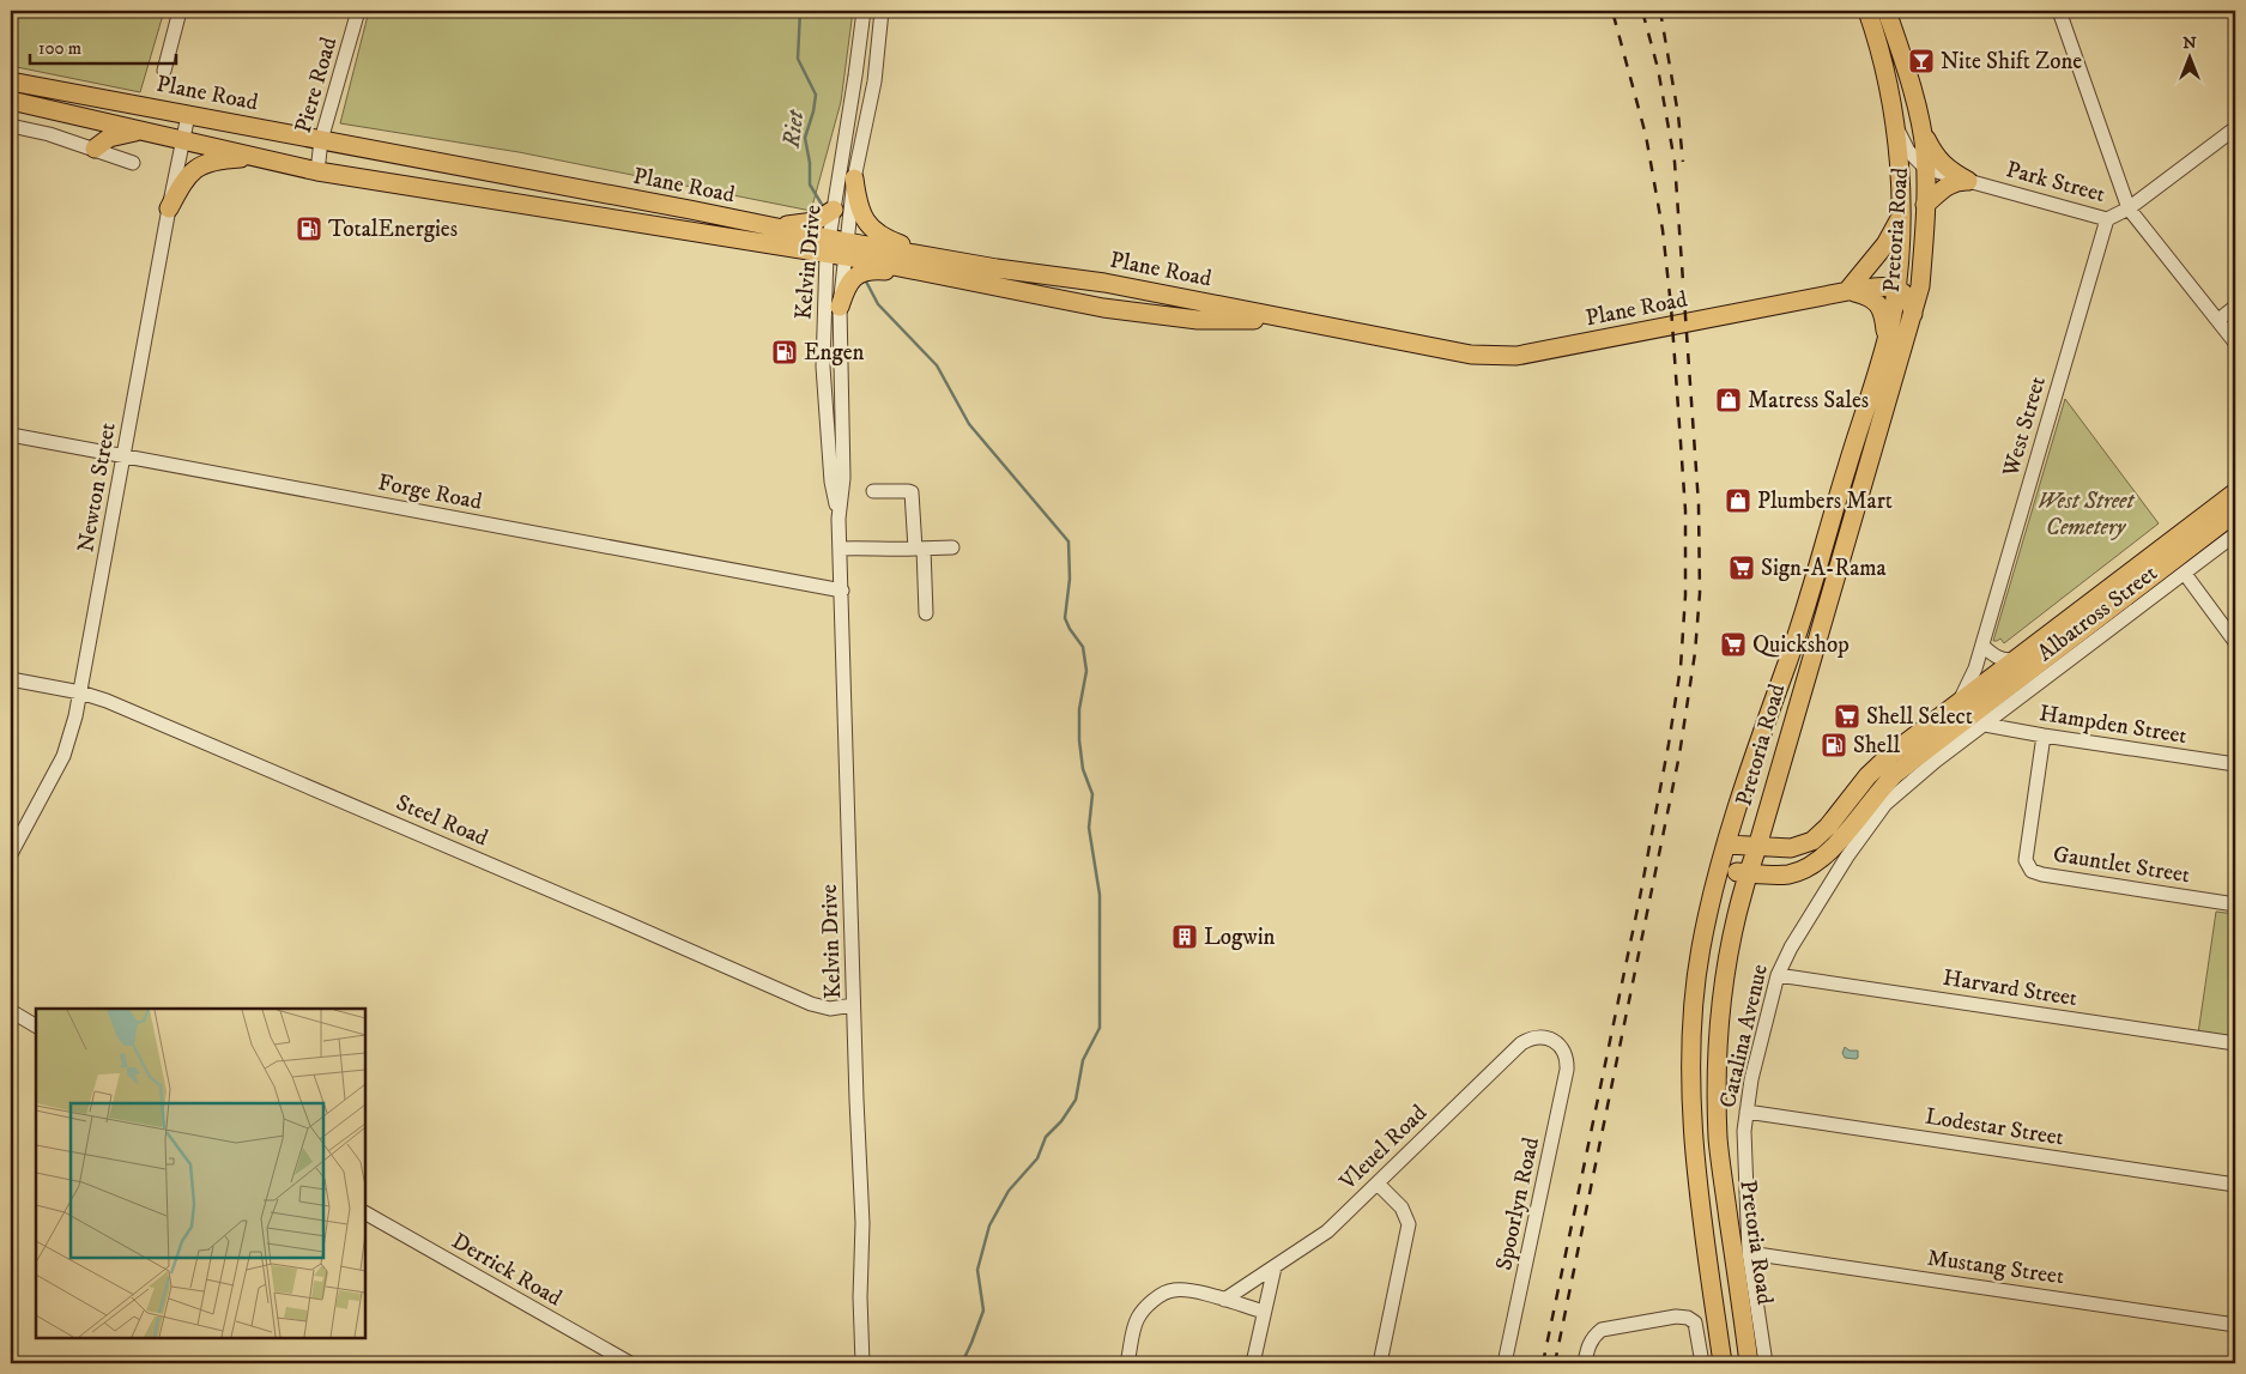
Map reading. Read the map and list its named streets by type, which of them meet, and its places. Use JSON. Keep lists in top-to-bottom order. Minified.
{"streets":{"main road":["Plane Road","Pretoria Road"],"street":["Piere Road","Park Street","Kelvin Drive","West Street","Newton Street","Forge Road","Albatross Street","Hampden Street","Steel Road","Gauntlet Street","Harvard Street","Catalina Avenue","Lodestar Street","Vleuel Road","Spoorlyn Road","Mustang Street","Derrick Road"]},"crossings":[["Piere Road","Plane Road"],["Plane Road","Pretoria Road"],["Plane Road","Kelvin Drive"],["Plane Road","Newton Street"],["Park Street","Pretoria Road"],["Park Street","West Street"],["Kelvin Drive","Forge Road"],["Kelvin Drive","Steel Road"],["Newton Street","Forge Road"],["Newton Street","Steel Road"],["Albatross Street","Hampden Street"],["Albatross Street","Catalina Avenue"],["Hampden Street","Gauntlet Street"],["Hampden Street","Catalina Avenue"],["Harvard Street","Catalina Avenue"],["Catalina Avenue","Lodestar Street"],["Catalina Avenue","Mustang Street"],["Vleuel Road","Spoorlyn Road"]],"water":["Riet"],"parks":["West Street Cemetery"],"places":{"bar":["Nite Shift Zone"],"fuel station":["TotalEnergies","Engen","Shell"],"shop":["Matress Sales","Plumbers Mart"],"supermarket":["Sign-A-Rama","Quickshop","Shell Select"],"building":["Logwin"]},"scale_bar":"100 m","north":"top"}
